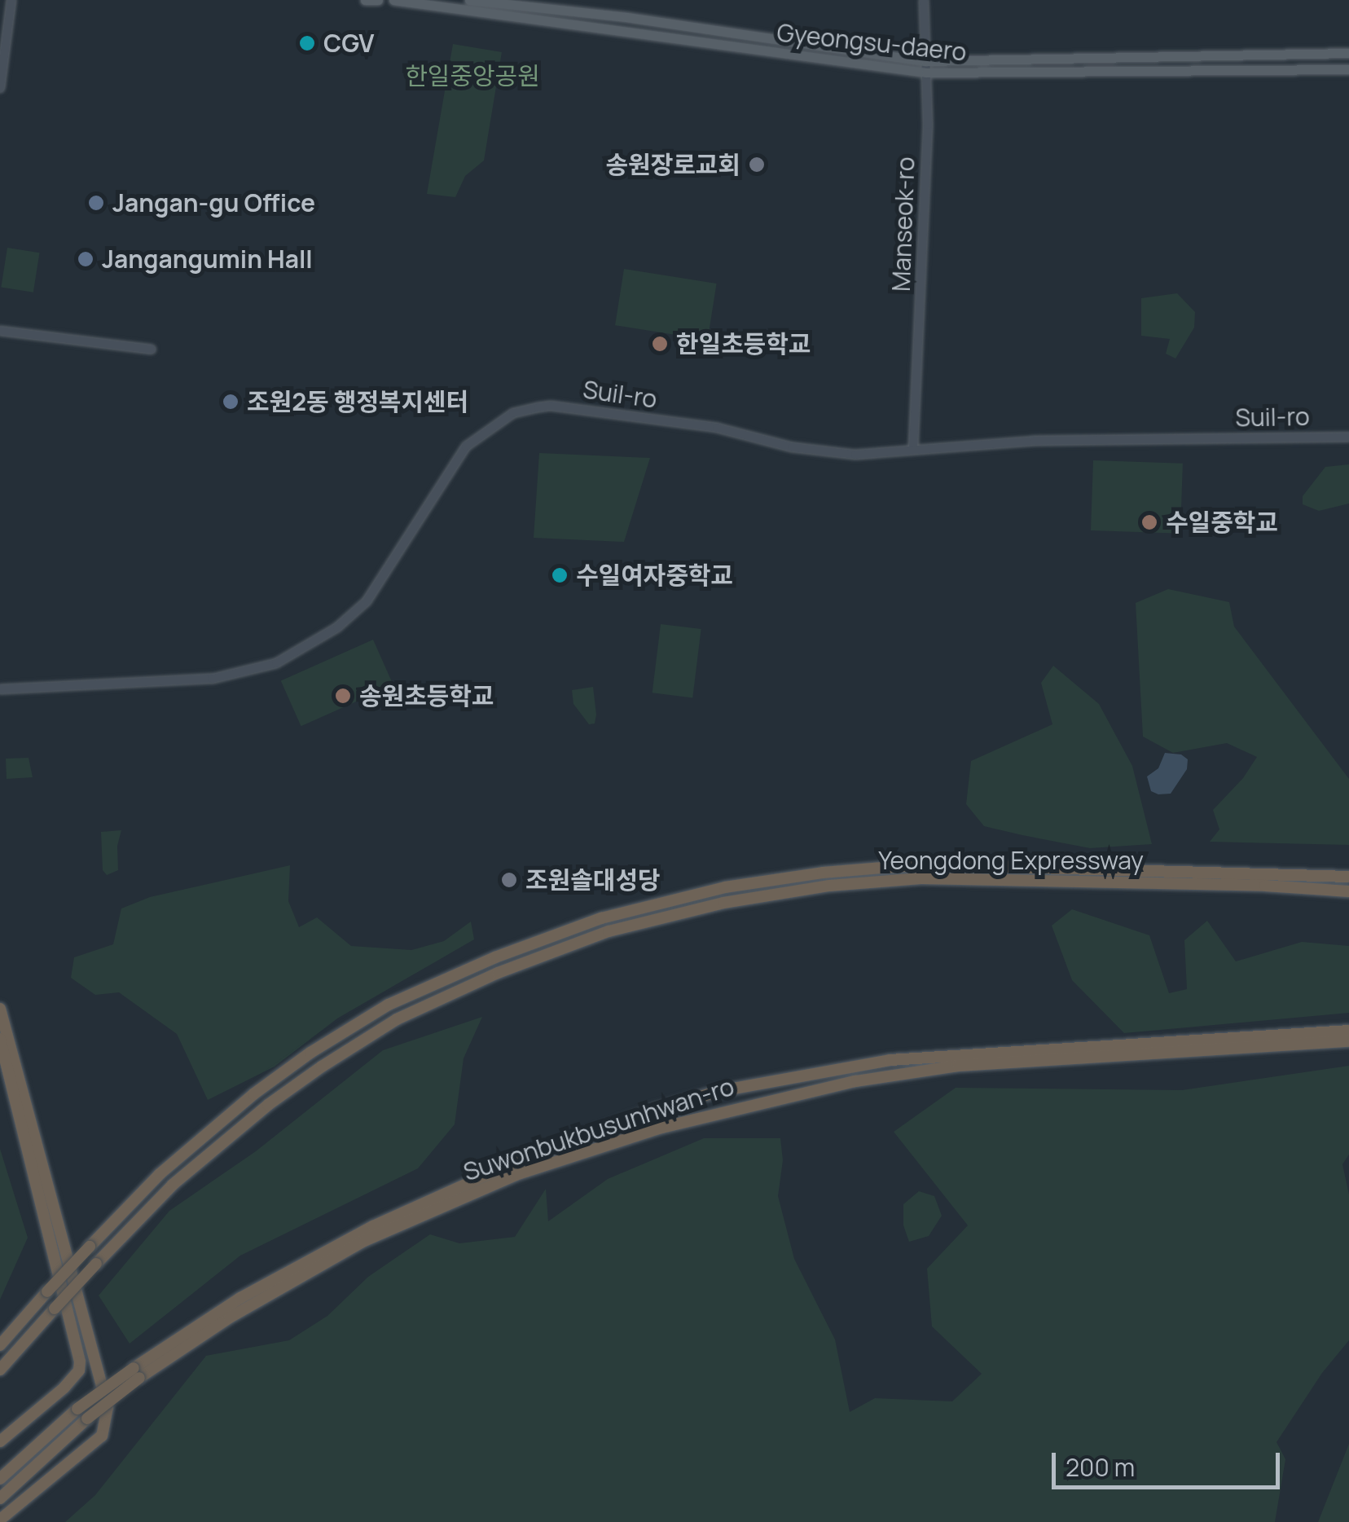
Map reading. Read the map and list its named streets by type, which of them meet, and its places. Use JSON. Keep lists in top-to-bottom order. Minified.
{"streets":{"highway":["Yeongdong Expressway","Suwonbukbusunhwan-ro"],"main road":["Gyeongsu-daero"],"street":["Manseok-ro","Suil-ro"]},"crossings":[["Gyeongsu-daero","Manseok-ro"],["Manseok-ro","Suil-ro"]],"parks":["한일중앙공원"],"places":["CGV","송원장로교회","Jangan-gu Office","Jangangumin Hall","한일초등학교","조원2동 행정복지센터","수일중학교","수일여자중학교","송원초등학교","조원솔대성당"],"scale_bar":"200 m"}
